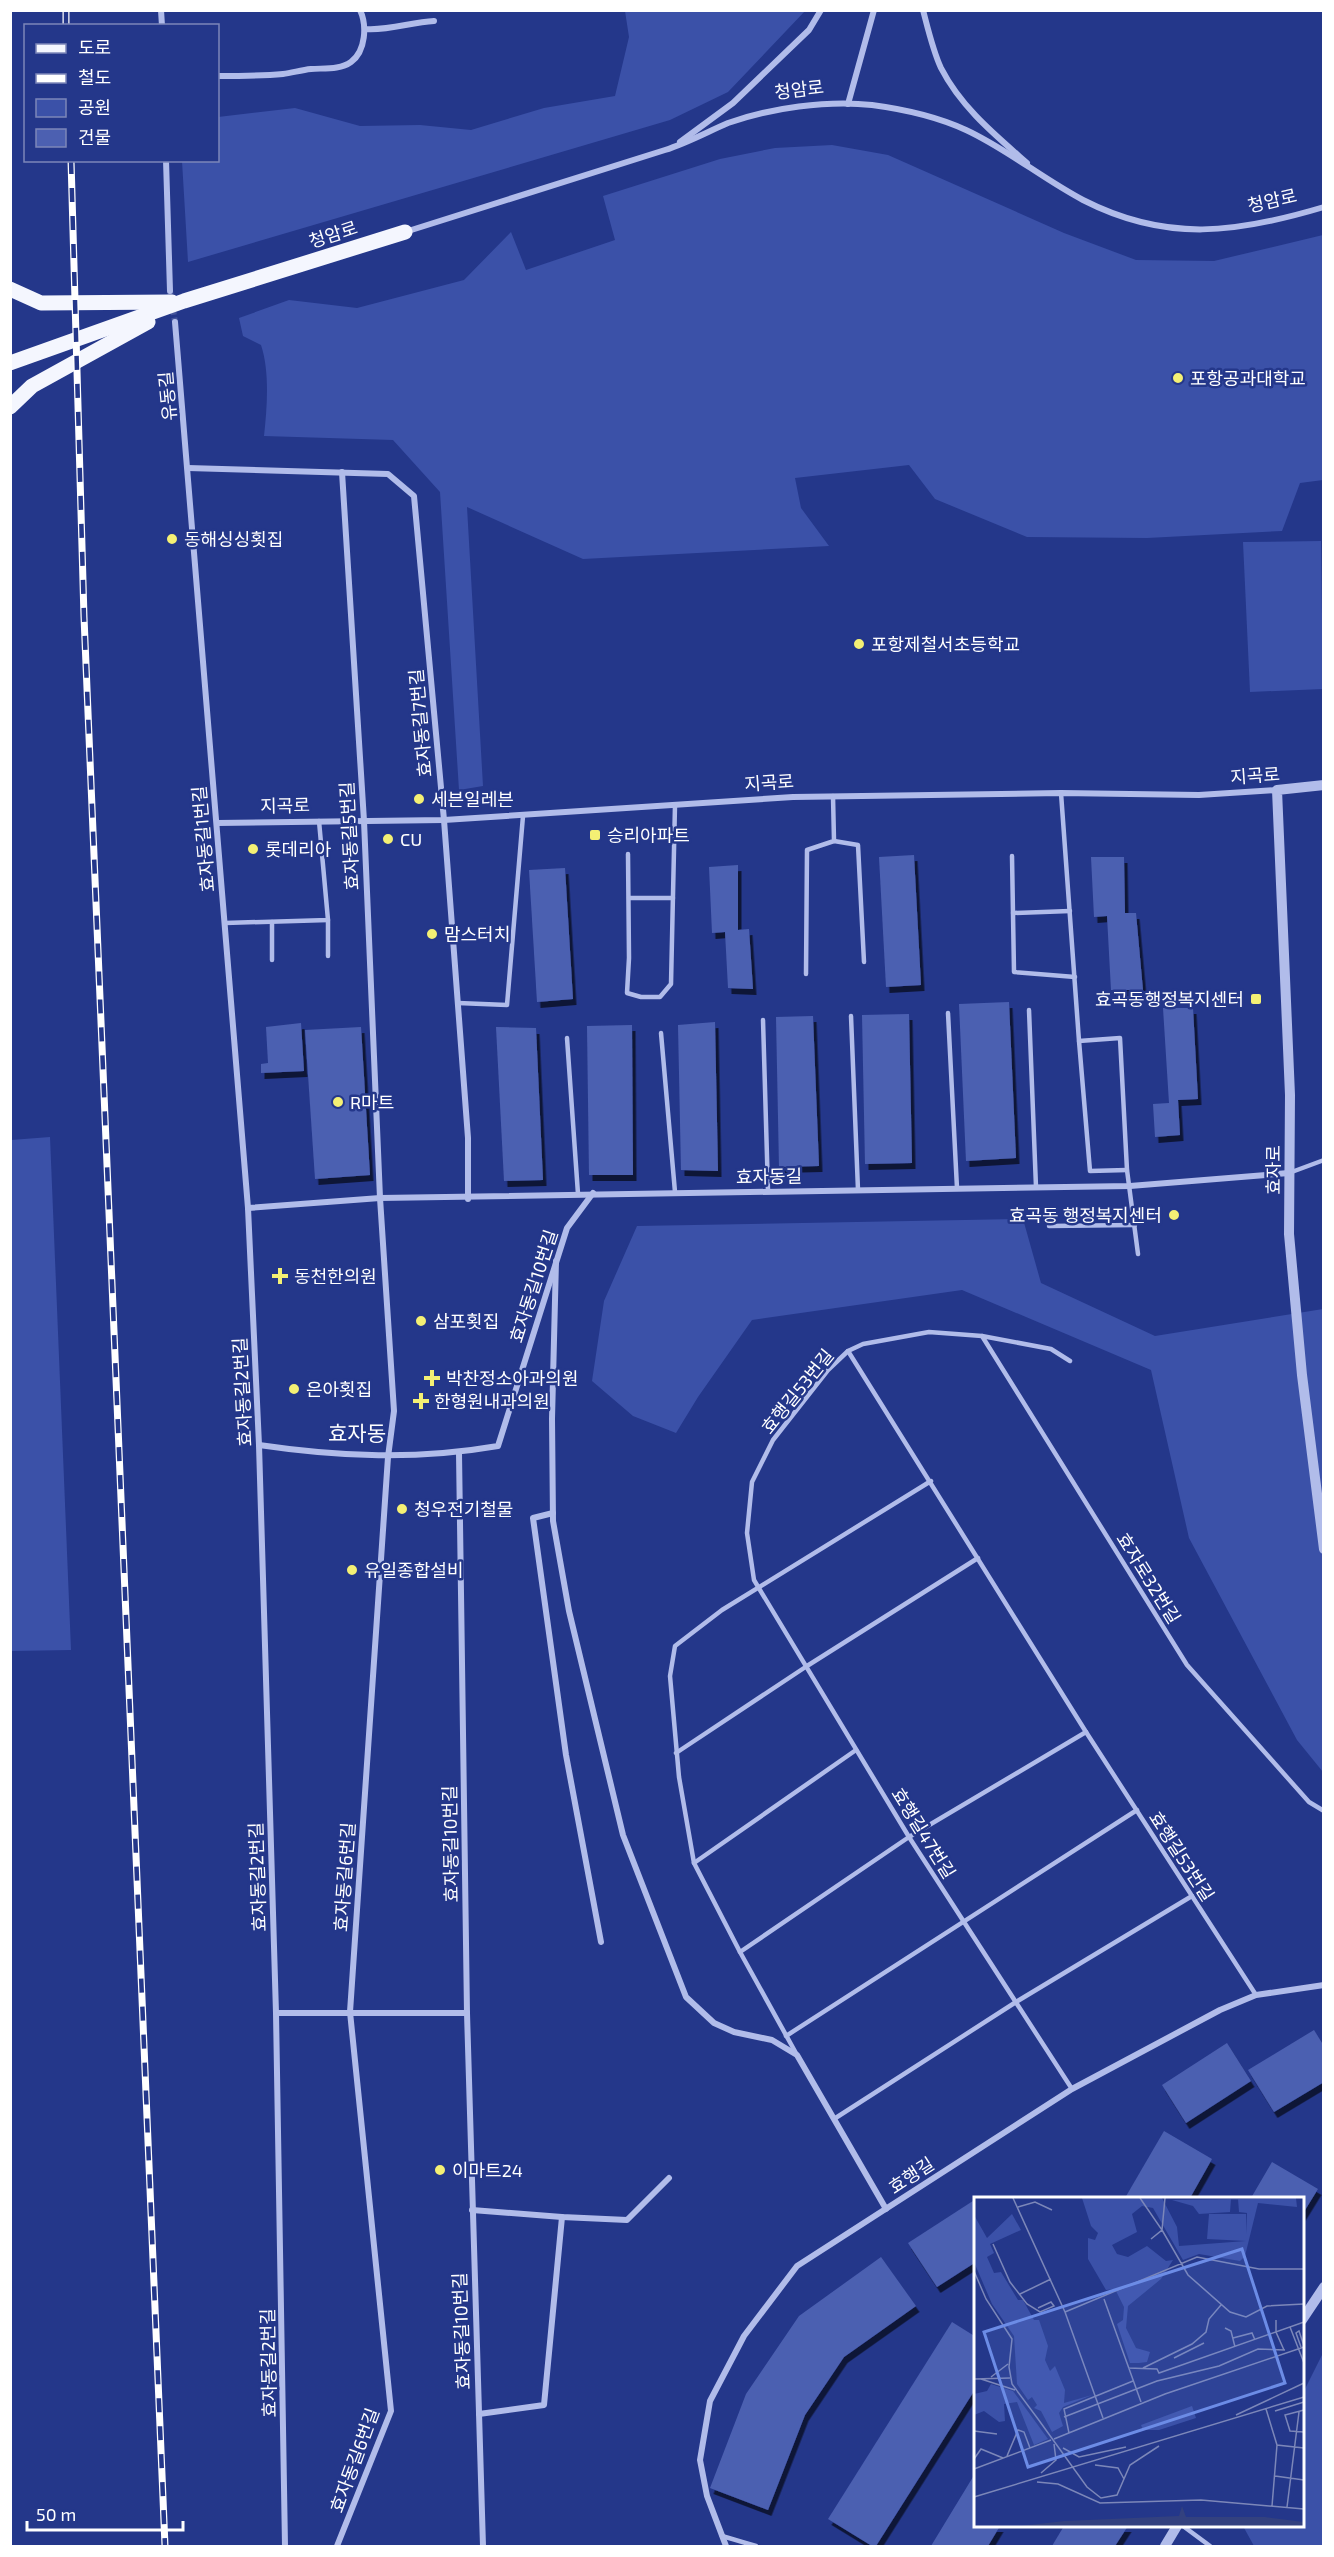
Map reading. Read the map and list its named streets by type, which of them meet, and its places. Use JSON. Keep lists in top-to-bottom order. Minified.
{"streets":{"main road":["청암로"],"street":["유동길","효자동길7번길","지곡로","효자동길5번길","효자동길1번길","효자로","효자동길","효자동길10번길","효자동길2번길","효자동길6번길","효행길"],"lane":["효행길53번길","효자로32번길","효행길47번길"]},"crossings":[["유동길","효자동길1번길"],["효자동길7번길","지곡로"],["효자동길7번길","효자동길5번길"],["효자동길7번길","효자동길"],["지곡로","효자동길5번길"],["지곡로","효자동길1번길"],["지곡로","효자로"],["효자동길5번길","효자동길"],["효자동길5번길","효자동길6번길"],["효자동길1번길","효자동길"],["효자동길1번길","효자동길2번길"],["효자로","효자동길"],["효자동길","효자동길10번길"],["효자동길","효자동길2번길"],["효자동길","효자동길6번길"],["효행길53번길","효행길47번길"],["효행길53번길","효행길"],["효행길47번길","효행길"]],"districts":["효자동"],"places":{"other":["포항공과대학교","동해싱싱횟집","포항제철서초등학교","세븐일레븐","CU","롯데리아","맘스터치","R마트","효곡동 행정복지센터","삼포횟집","은아횟집","청우전기철물","유일종합설비","이마트24"],"transit":["승리아파트","효곡동행정복지센터"],"health":["동천한의원","박찬정소아과의원","한형원내과의원"]},"legend":["도로","철도","공원","건물"],"scale_bar":"50 m"}
